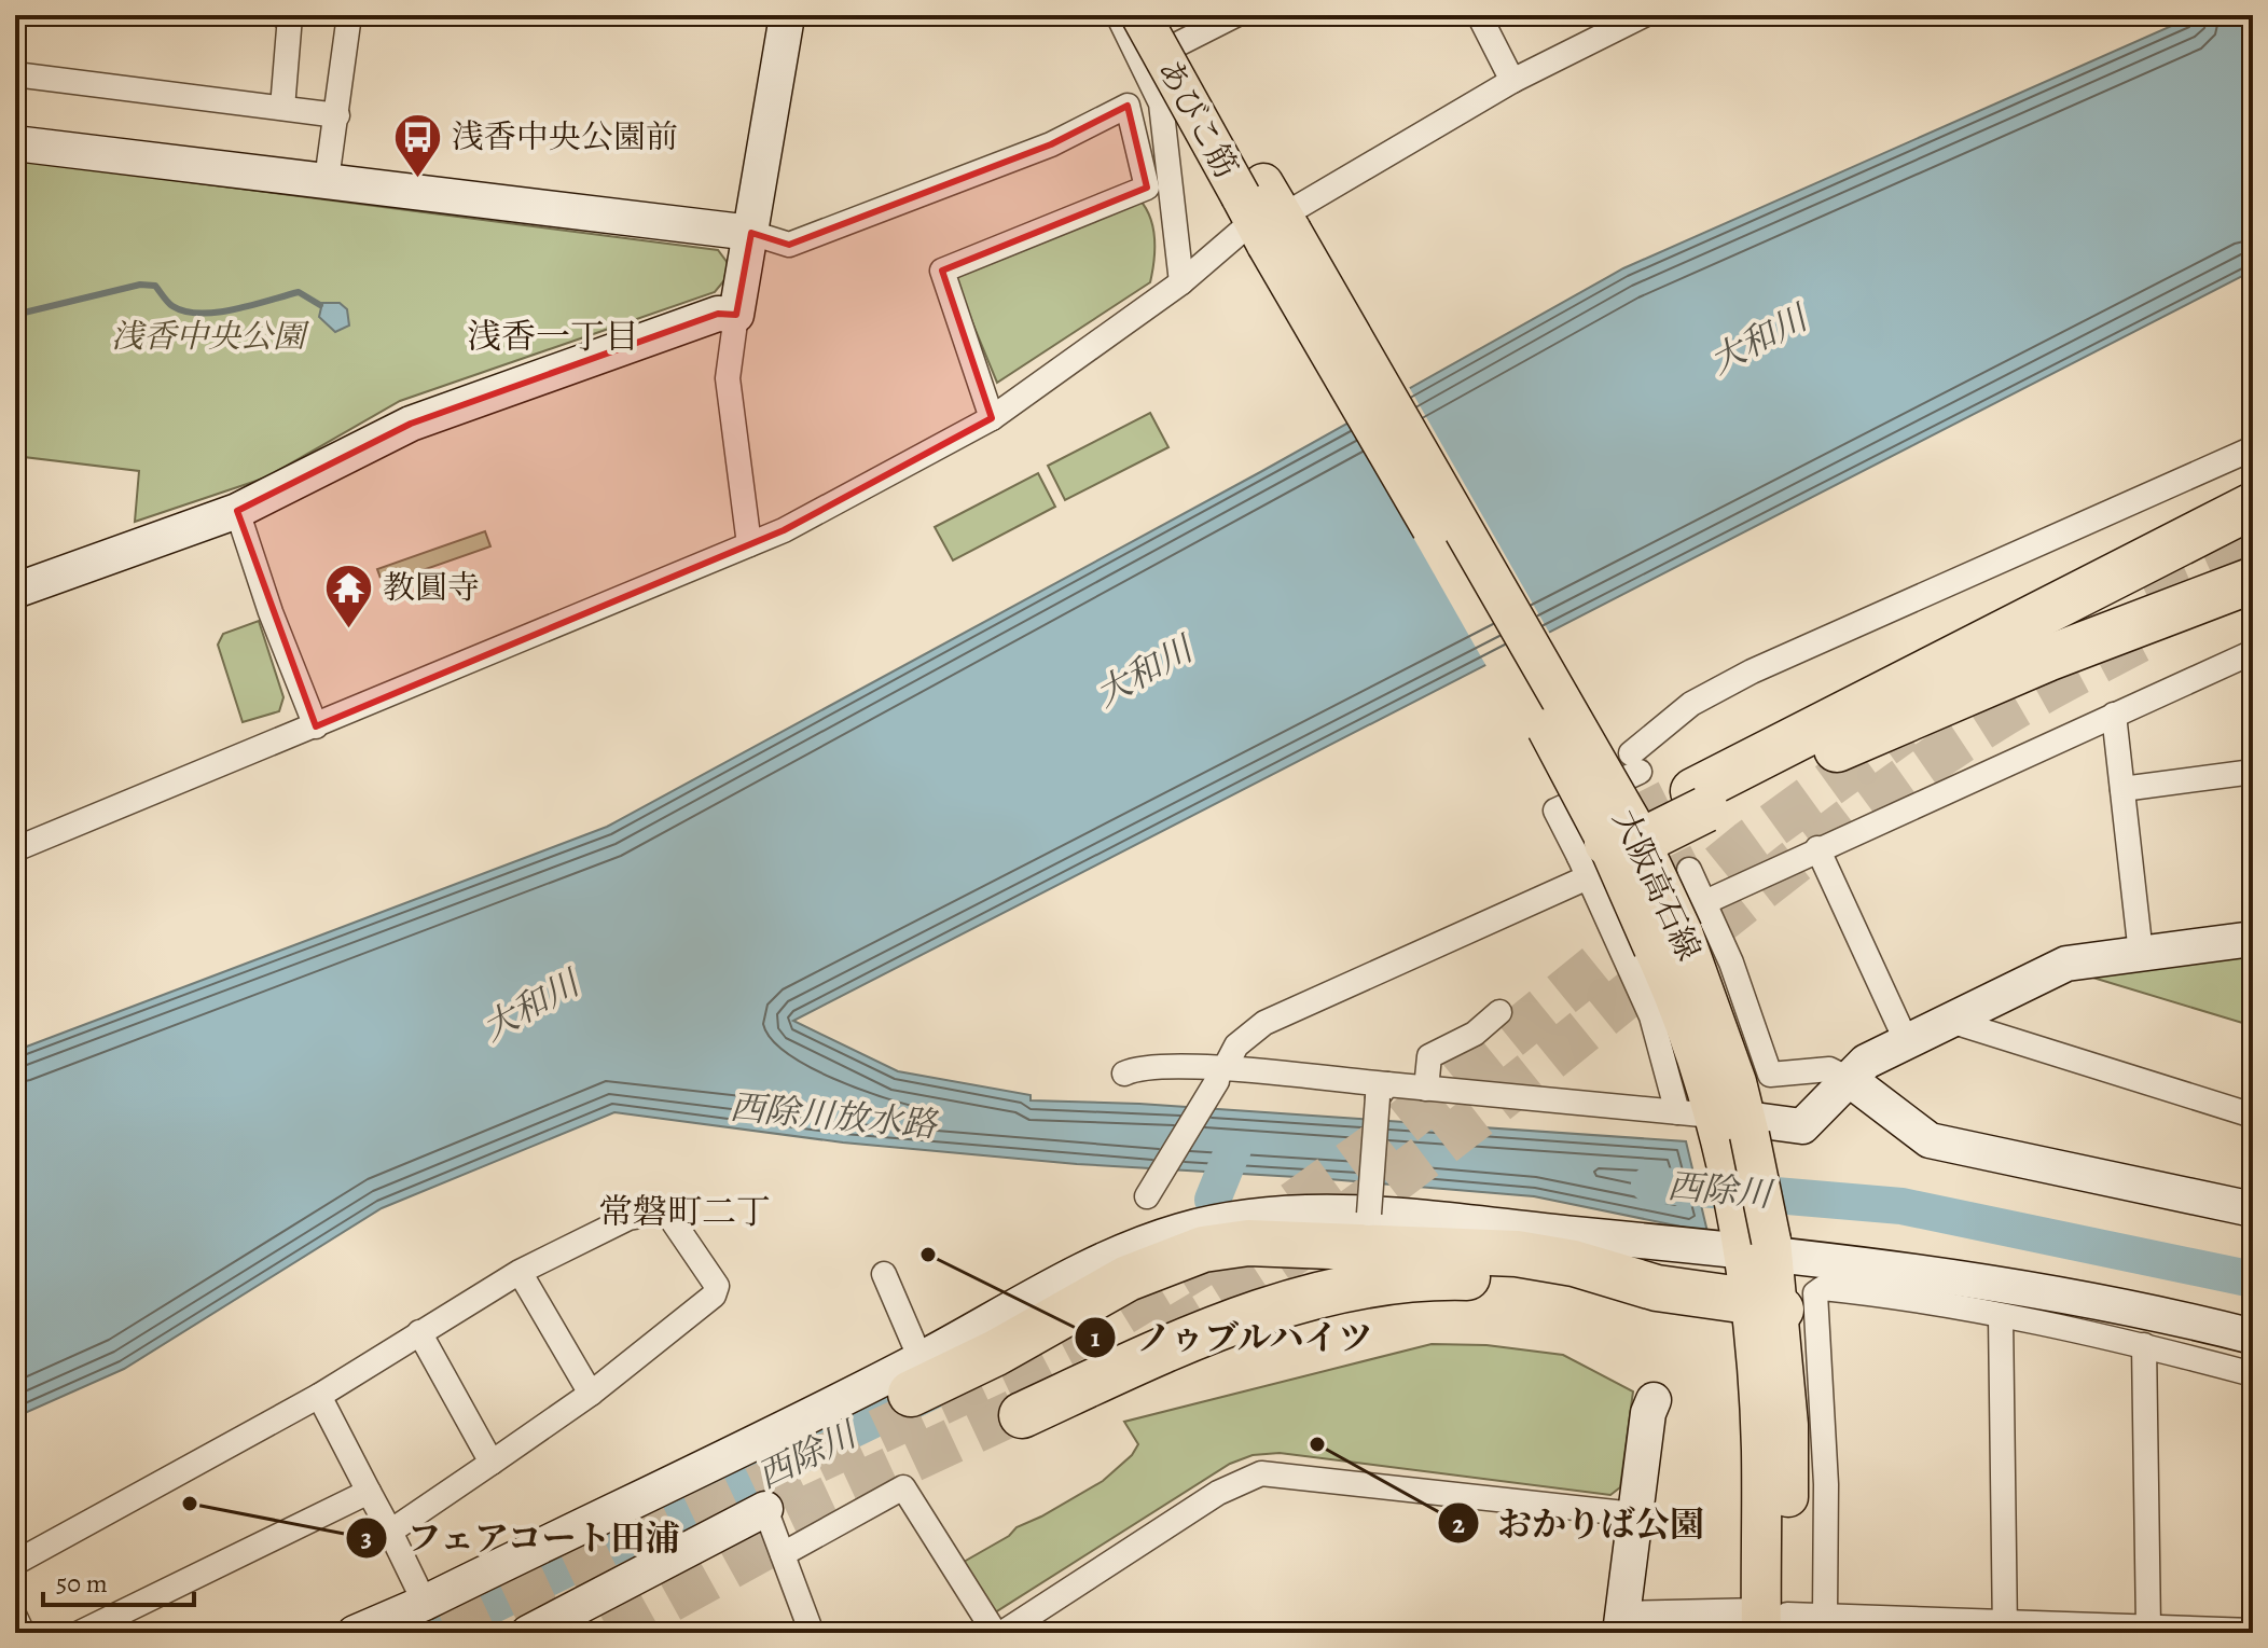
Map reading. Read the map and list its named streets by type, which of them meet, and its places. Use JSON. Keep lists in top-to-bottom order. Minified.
{"streets":{"main road":["あびこ筋","大阪高石線"]},"crossings":[["あびこ筋","大阪高石線"]],"districts":["浅香一丁目","常磐町二丁"],"water":["大和川","西除川放水路","西除川"],"parks":["浅香中央公園"],"places":{"bus stop":["浅香中央公園前"],"temple":["教圓寺"],"other":["ノゥブルハイツ","おかりば公園","フェアコート田浦"]},"scale_bar":"50 m"}
